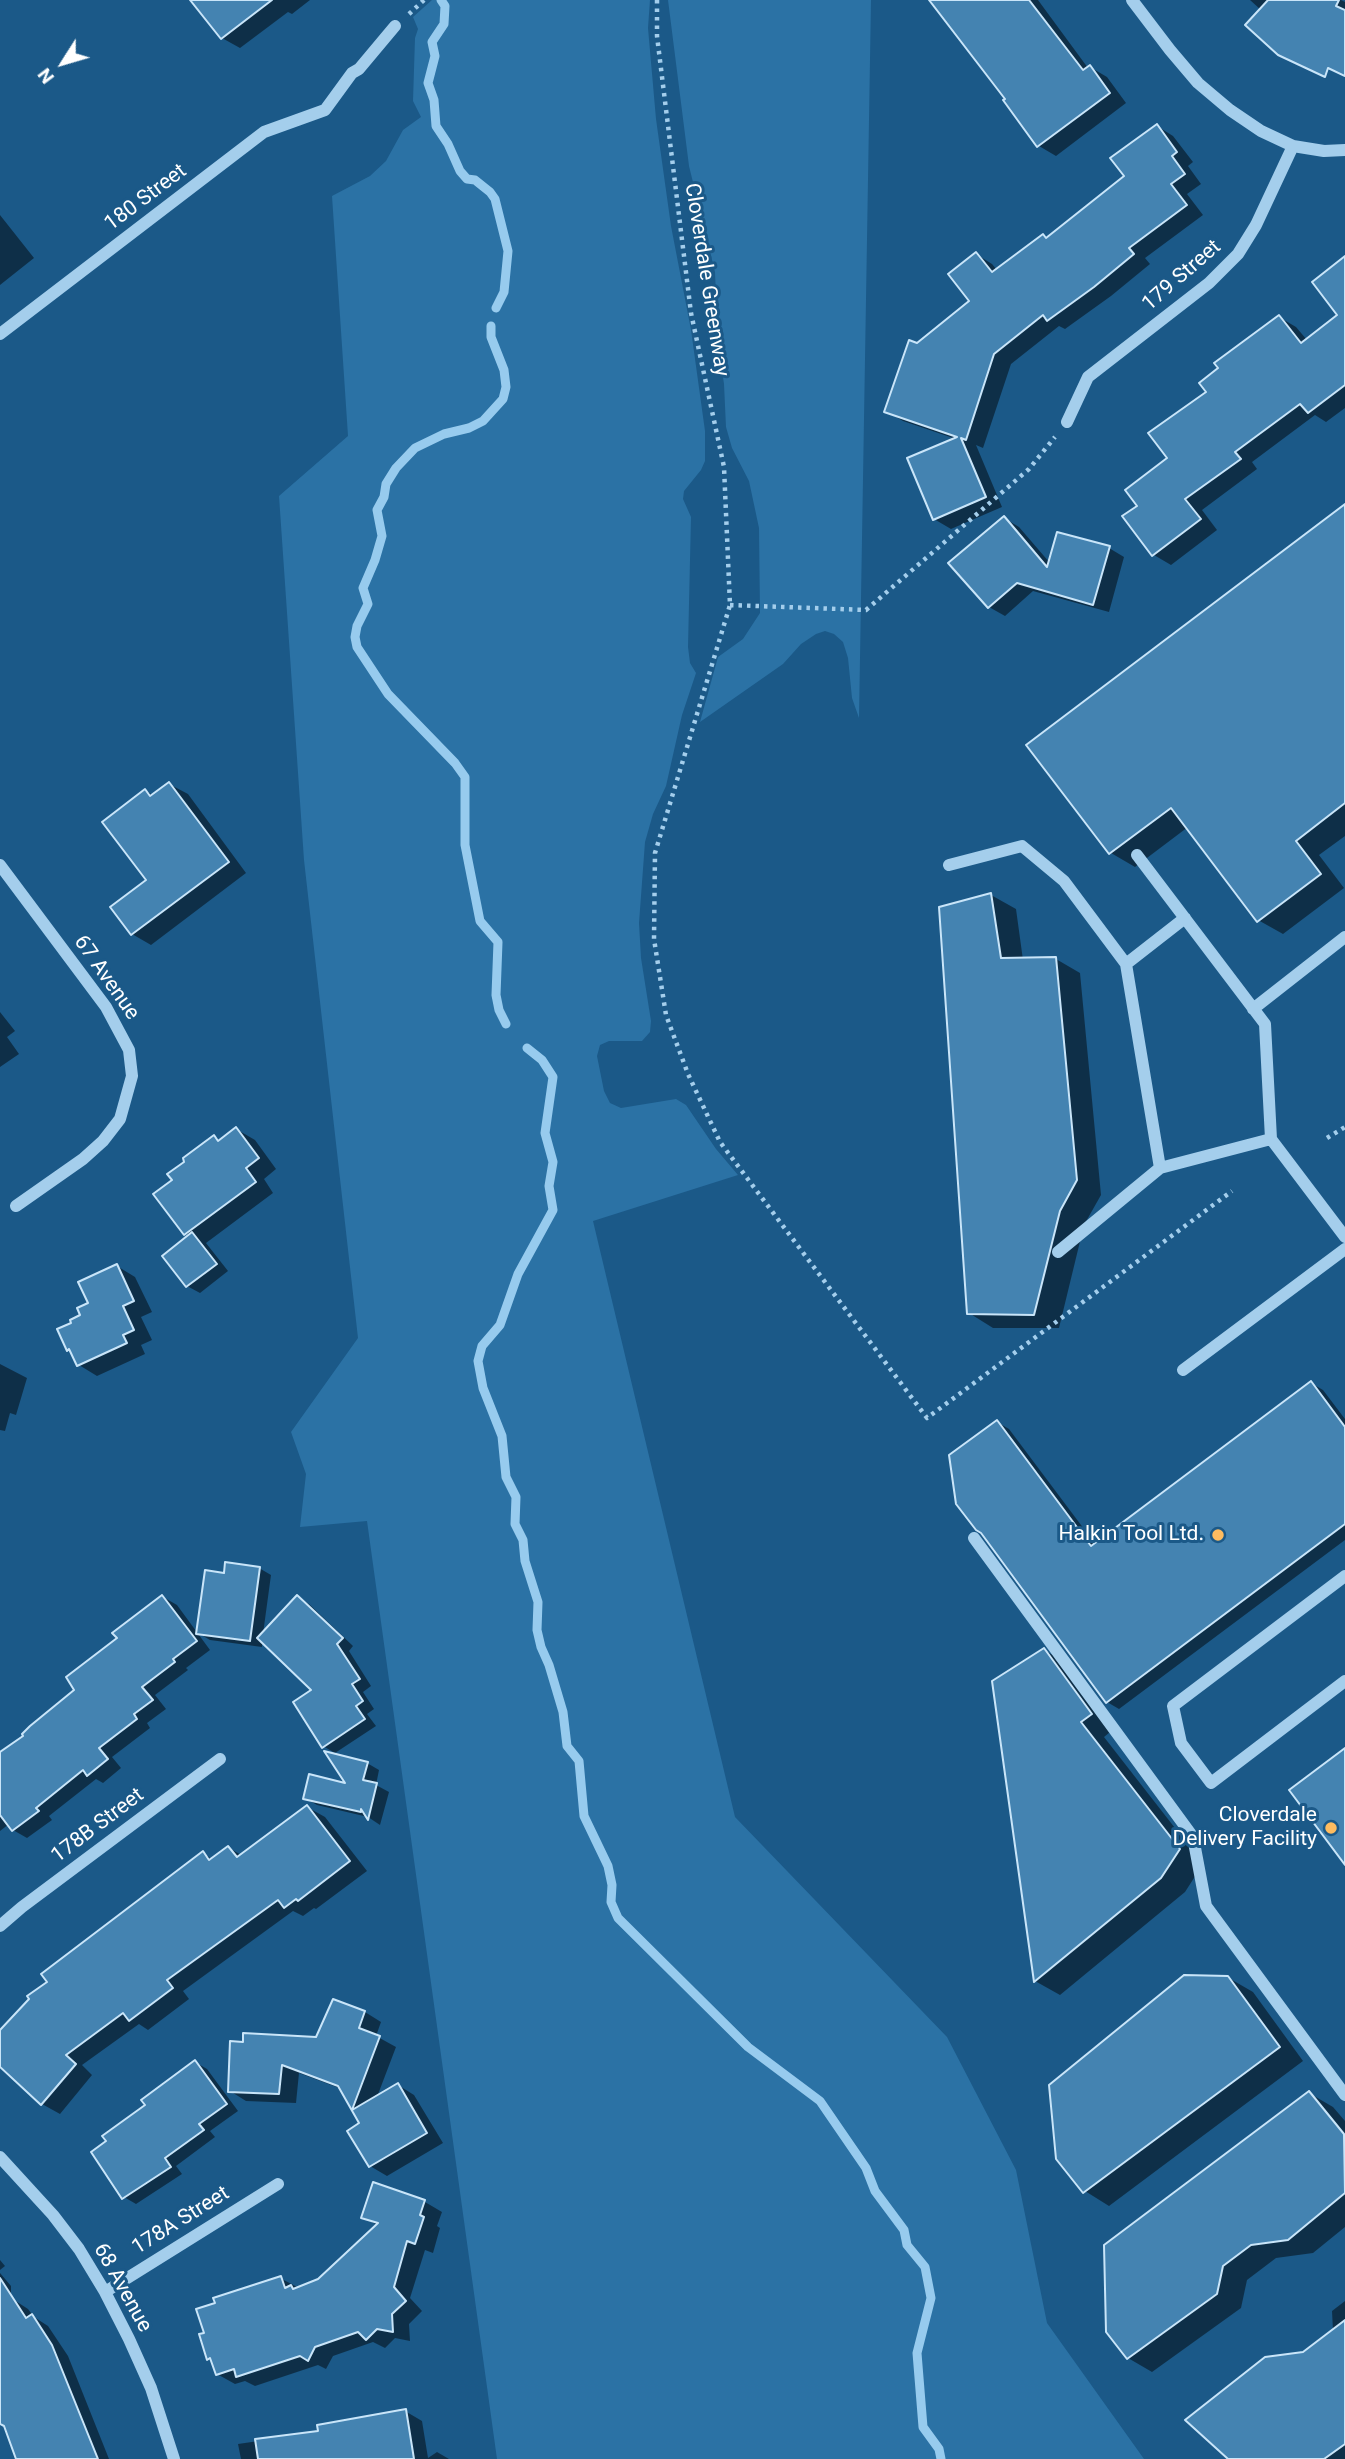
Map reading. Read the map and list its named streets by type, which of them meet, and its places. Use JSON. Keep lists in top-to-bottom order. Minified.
{"streets":{"street":["180 Street","179 Street","67 Avenue","178B Street","178A Street","68 Avenue"],"path":["Cloverdale Greenway"]},"crossings":[["178A Street","68 Avenue"]],"places":["Halkin Tool Ltd.","Cloverdale Delivery Facility"],"north":"bottom left"}
